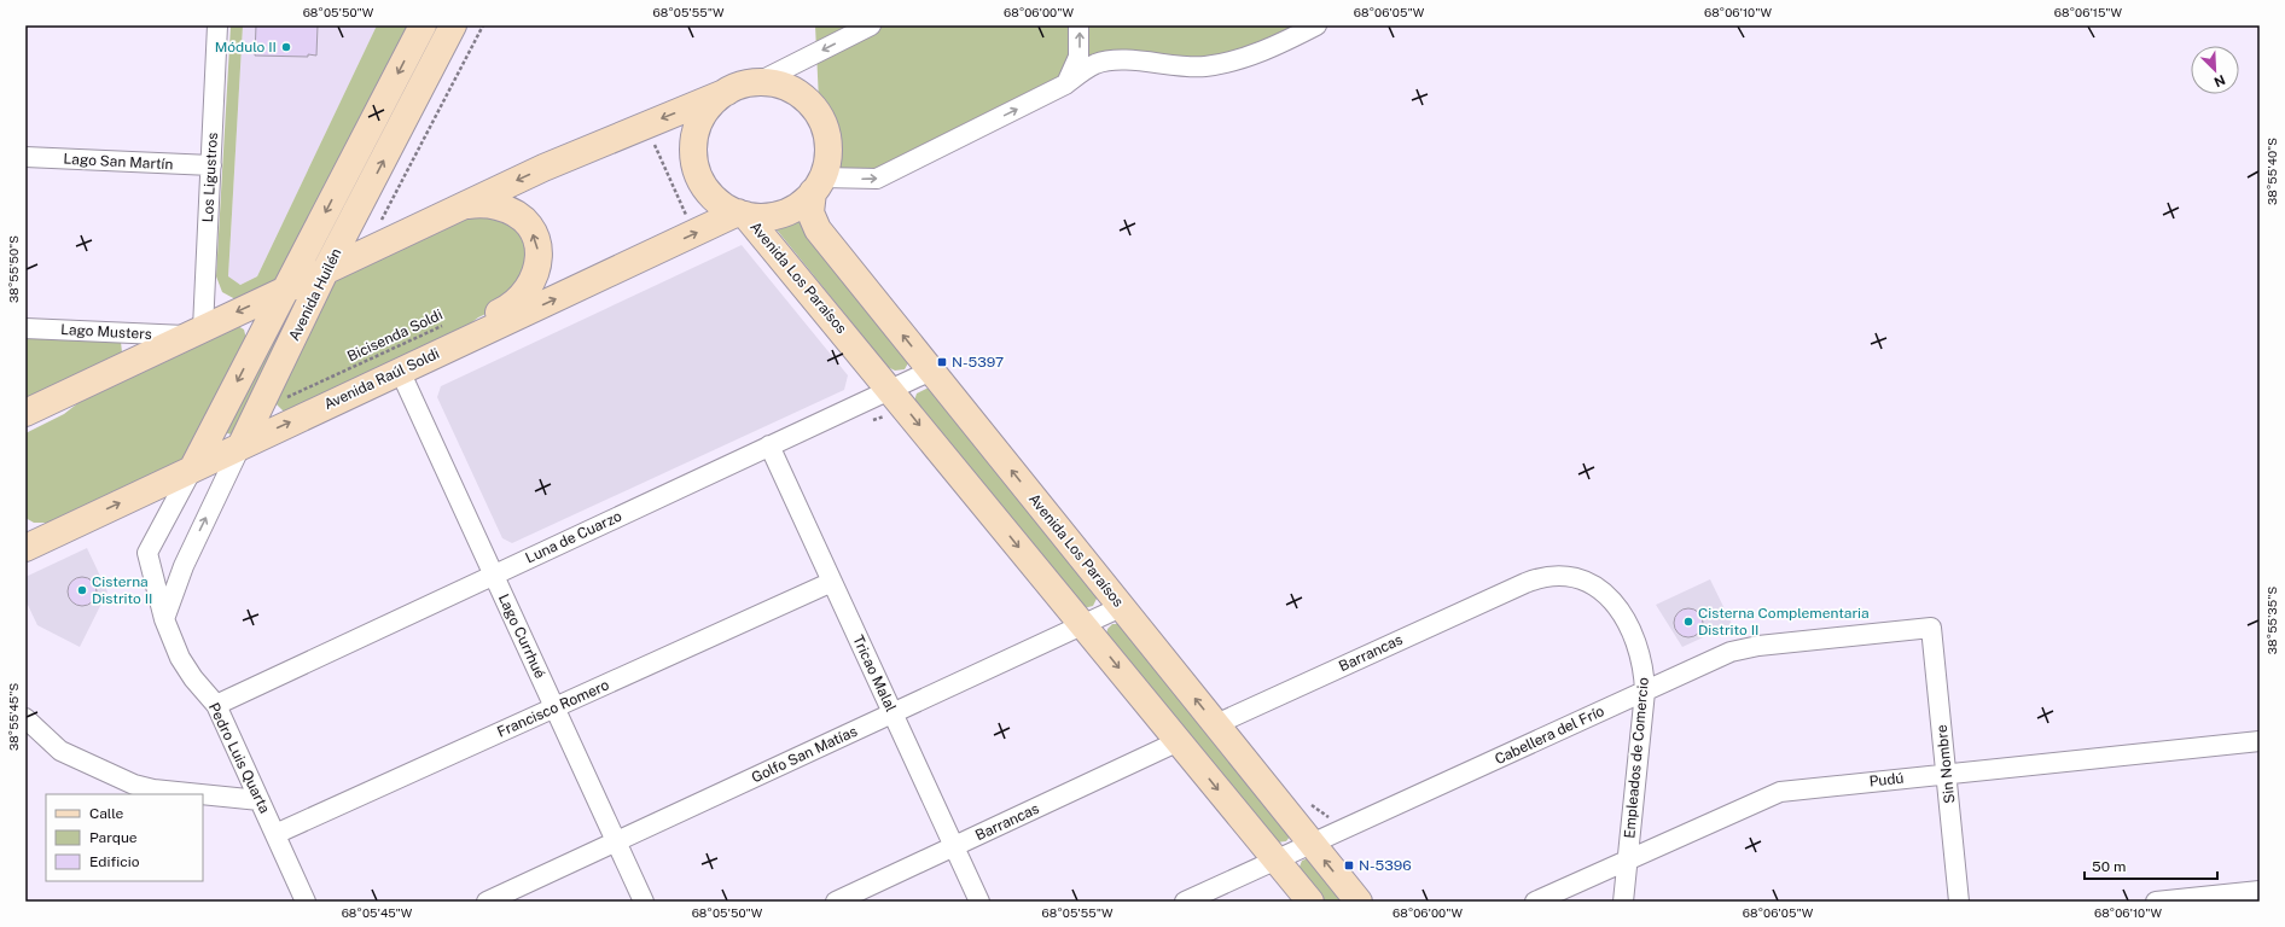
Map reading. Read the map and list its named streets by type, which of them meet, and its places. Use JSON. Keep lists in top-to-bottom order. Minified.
{"streets":{"main road":["Avenida Los Paraísos","Avenida Huilén","Avenida Raúl Soldi"],"street":["Lago San Martín","Los Ligustros","Lago Musters","Luna de Cuarzo","Lago Currhué","Barrancas","Tricao Malal","Francisco Romero","Cabellera del Frío","Golfo San Matías","Pedro Luis Quarta","Empleados de Comercio","Sin Nombre","Pudú"],"path":["Bicisenda Soldi"]},"crossings":[["Lago San Martín","Los Ligustros"],["Los Ligustros","Lago Musters"],["Avenida Los Paraísos","Avenida Raúl Soldi"],["Avenida Los Paraísos","Luna de Cuarzo"],["Avenida Los Paraísos","Barrancas"],["Avenida Los Paraísos","Cabellera del Frío"],["Avenida Los Paraísos","Golfo San Matías"],["Avenida Huilén","Avenida Raúl Soldi"],["Avenida Huilén","Pedro Luis Quarta"],["Bicisenda Soldi","Avenida Raúl Soldi"],["Avenida Raúl Soldi","Lago Currhué"],["Luna de Cuarzo","Lago Currhué"],["Luna de Cuarzo","Tricao Malal"],["Luna de Cuarzo","Pedro Luis Quarta"],["Lago Currhué","Francisco Romero"],["Lago Currhué","Golfo San Matías"],["Barrancas","Tricao Malal"],["Barrancas","Empleados de Comercio"],["Tricao Malal","Francisco Romero"],["Tricao Malal","Golfo San Matías"],["Francisco Romero","Pedro Luis Quarta"],["Cabellera del Frío","Empleados de Comercio"],["Cabellera del Frío","Sin Nombre"],["Empleados de Comercio","Pudú"],["Sin Nombre","Pudú"]],"places":{"other":["Módulo II","Cisterna Distrito II","Cisterna Complementaria Distrito II"],"transit":["N-5397","N-5396"]},"legend":["Calle","Parque","Edificio"],"scale_bar":"50 m","north":"bottom right","coordinates":["68°05'50\"W","68°05'55\"W","68°06'00\"W","68°06'05\"W","68°06'10\"W","68°06'15\"W","38°55'40\"S","38°55'50\"S","38°55'35\"S","38°55'45\"S","68°05'45\"W"]}
